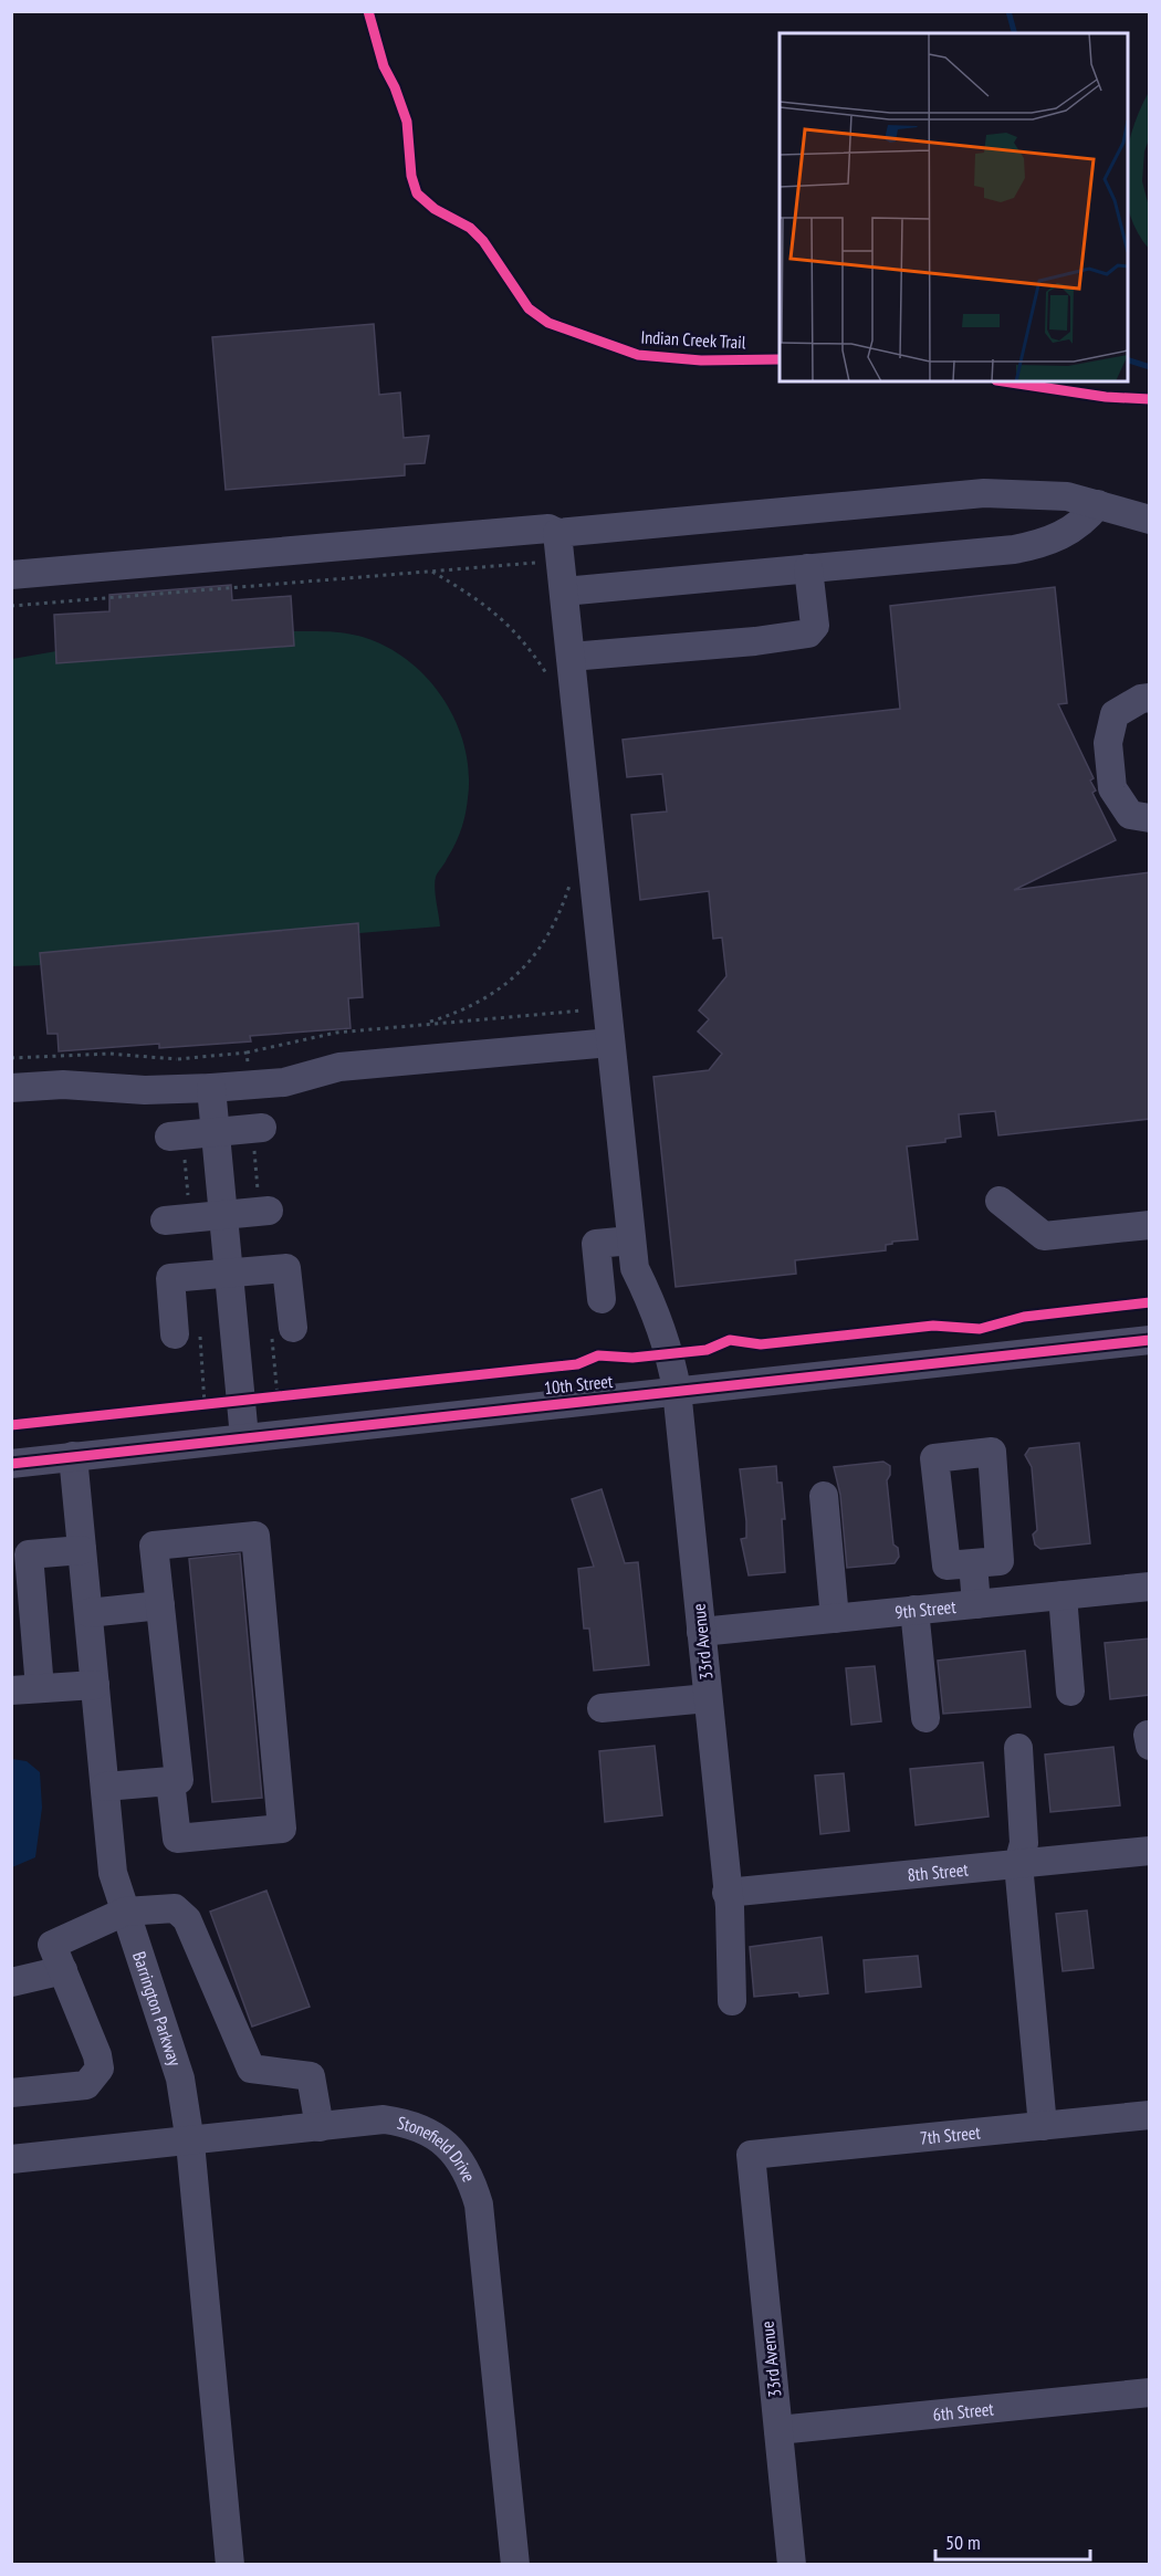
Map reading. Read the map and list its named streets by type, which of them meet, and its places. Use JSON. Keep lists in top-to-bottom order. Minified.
{"streets":{"street":["10th Street","9th Street","33rd Avenue","8th Street","Barrington Parkway","7th Street","Stonefield Drive","6th Street"],"cycle path":["Indian Creek Trail"]},"crossings":[["10th Street","33rd Avenue"],["10th Street","Barrington Parkway"],["9th Street","33rd Avenue"],["33rd Avenue","8th Street"],["33rd Avenue","7th Street"],["33rd Avenue","6th Street"],["Barrington Parkway","Stonefield Drive"]],"scale_bar":"50 m"}
